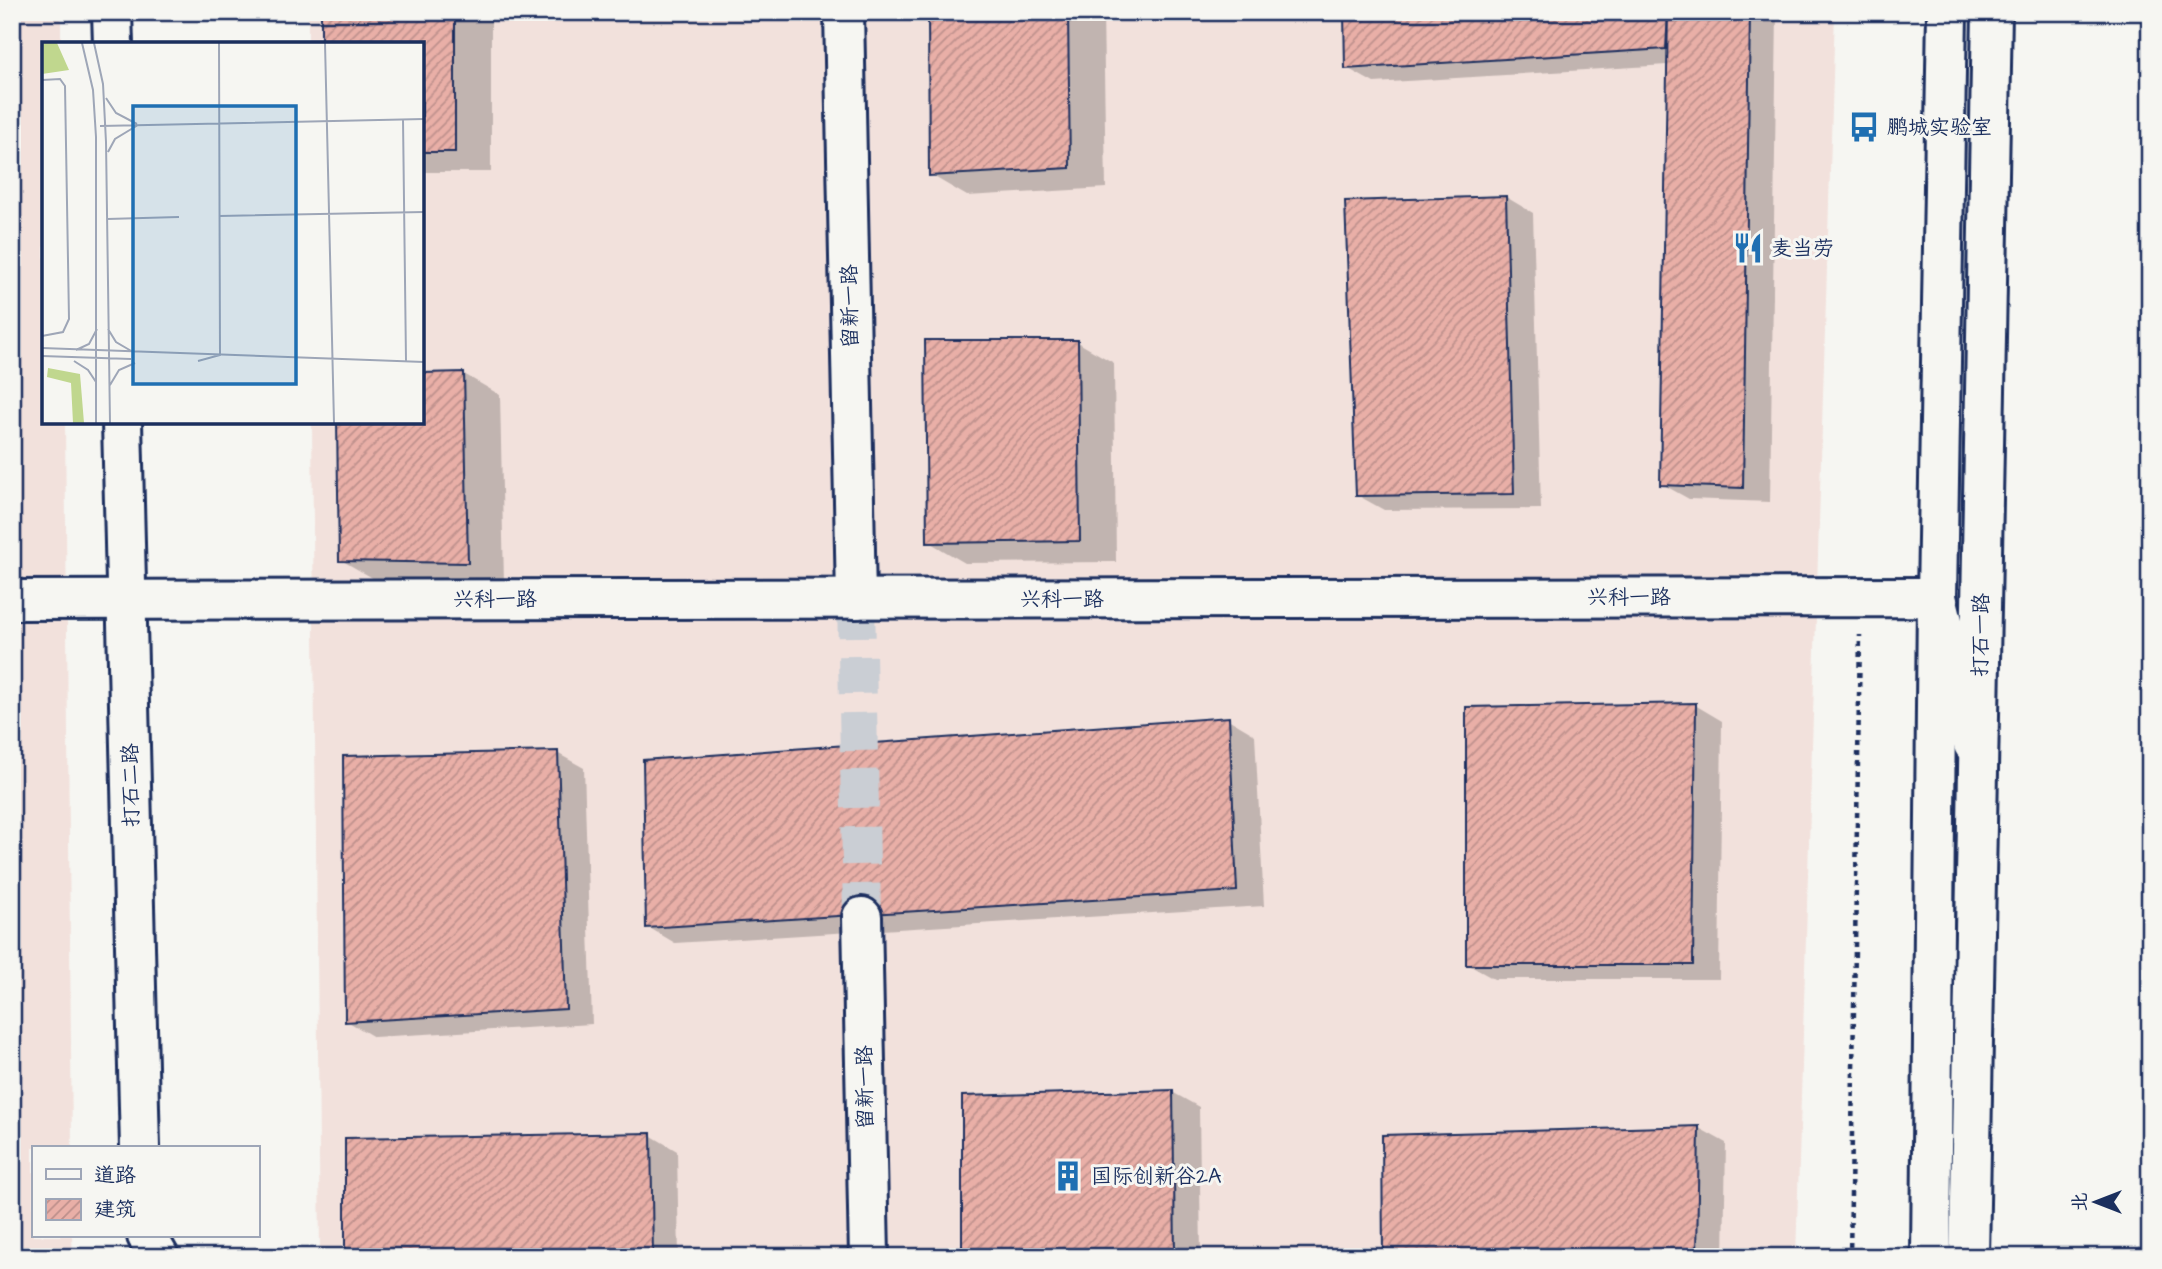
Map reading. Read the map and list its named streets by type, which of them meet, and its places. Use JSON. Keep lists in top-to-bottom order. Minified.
{"streets":{"main road":["留新一路","兴科一路","打石一路","打石二路"]},"crossings":[["留新一路","兴科一路"],["兴科一路","打石二路"]],"places":{"bus stop":["鹏城实验室"],"restaurant":["麦当劳"],"building":["国际创新谷2A"]},"legend":["道路","建筑"],"north":"left"}
